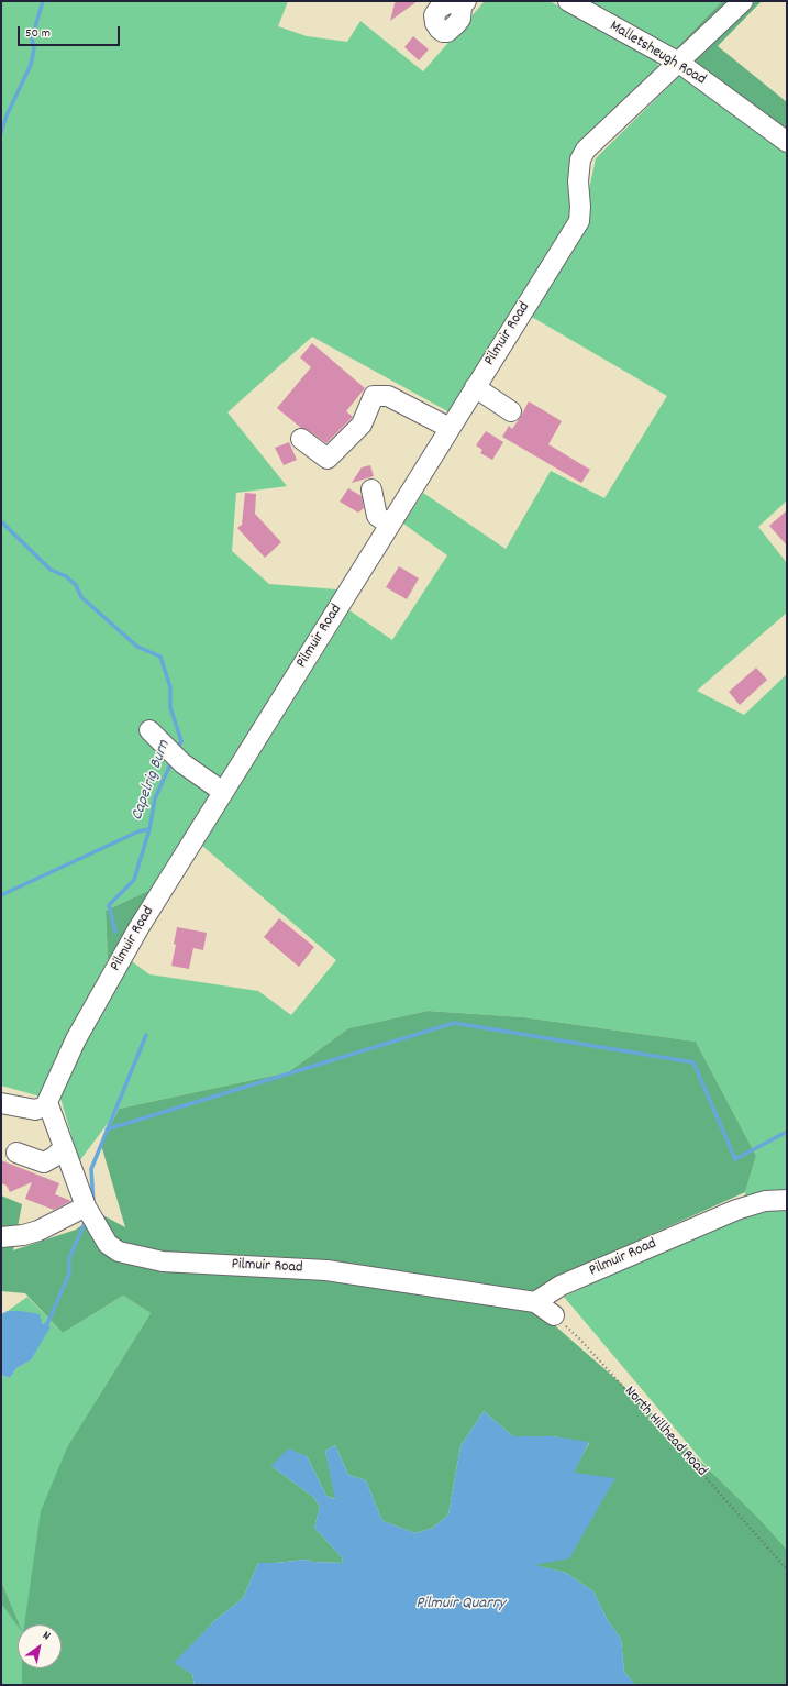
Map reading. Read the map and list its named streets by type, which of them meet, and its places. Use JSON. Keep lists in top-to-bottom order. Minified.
{"streets":{"street":["Malletsheugh Road","Pilmuir Road"],"path":["North Hillhead Road"]},"crossings":[["Malletsheugh Road","Pilmuir Road"]],"water":["Capelrig Burn","Pilmuir Quarry"],"scale_bar":"50 m","north":"top right"}
